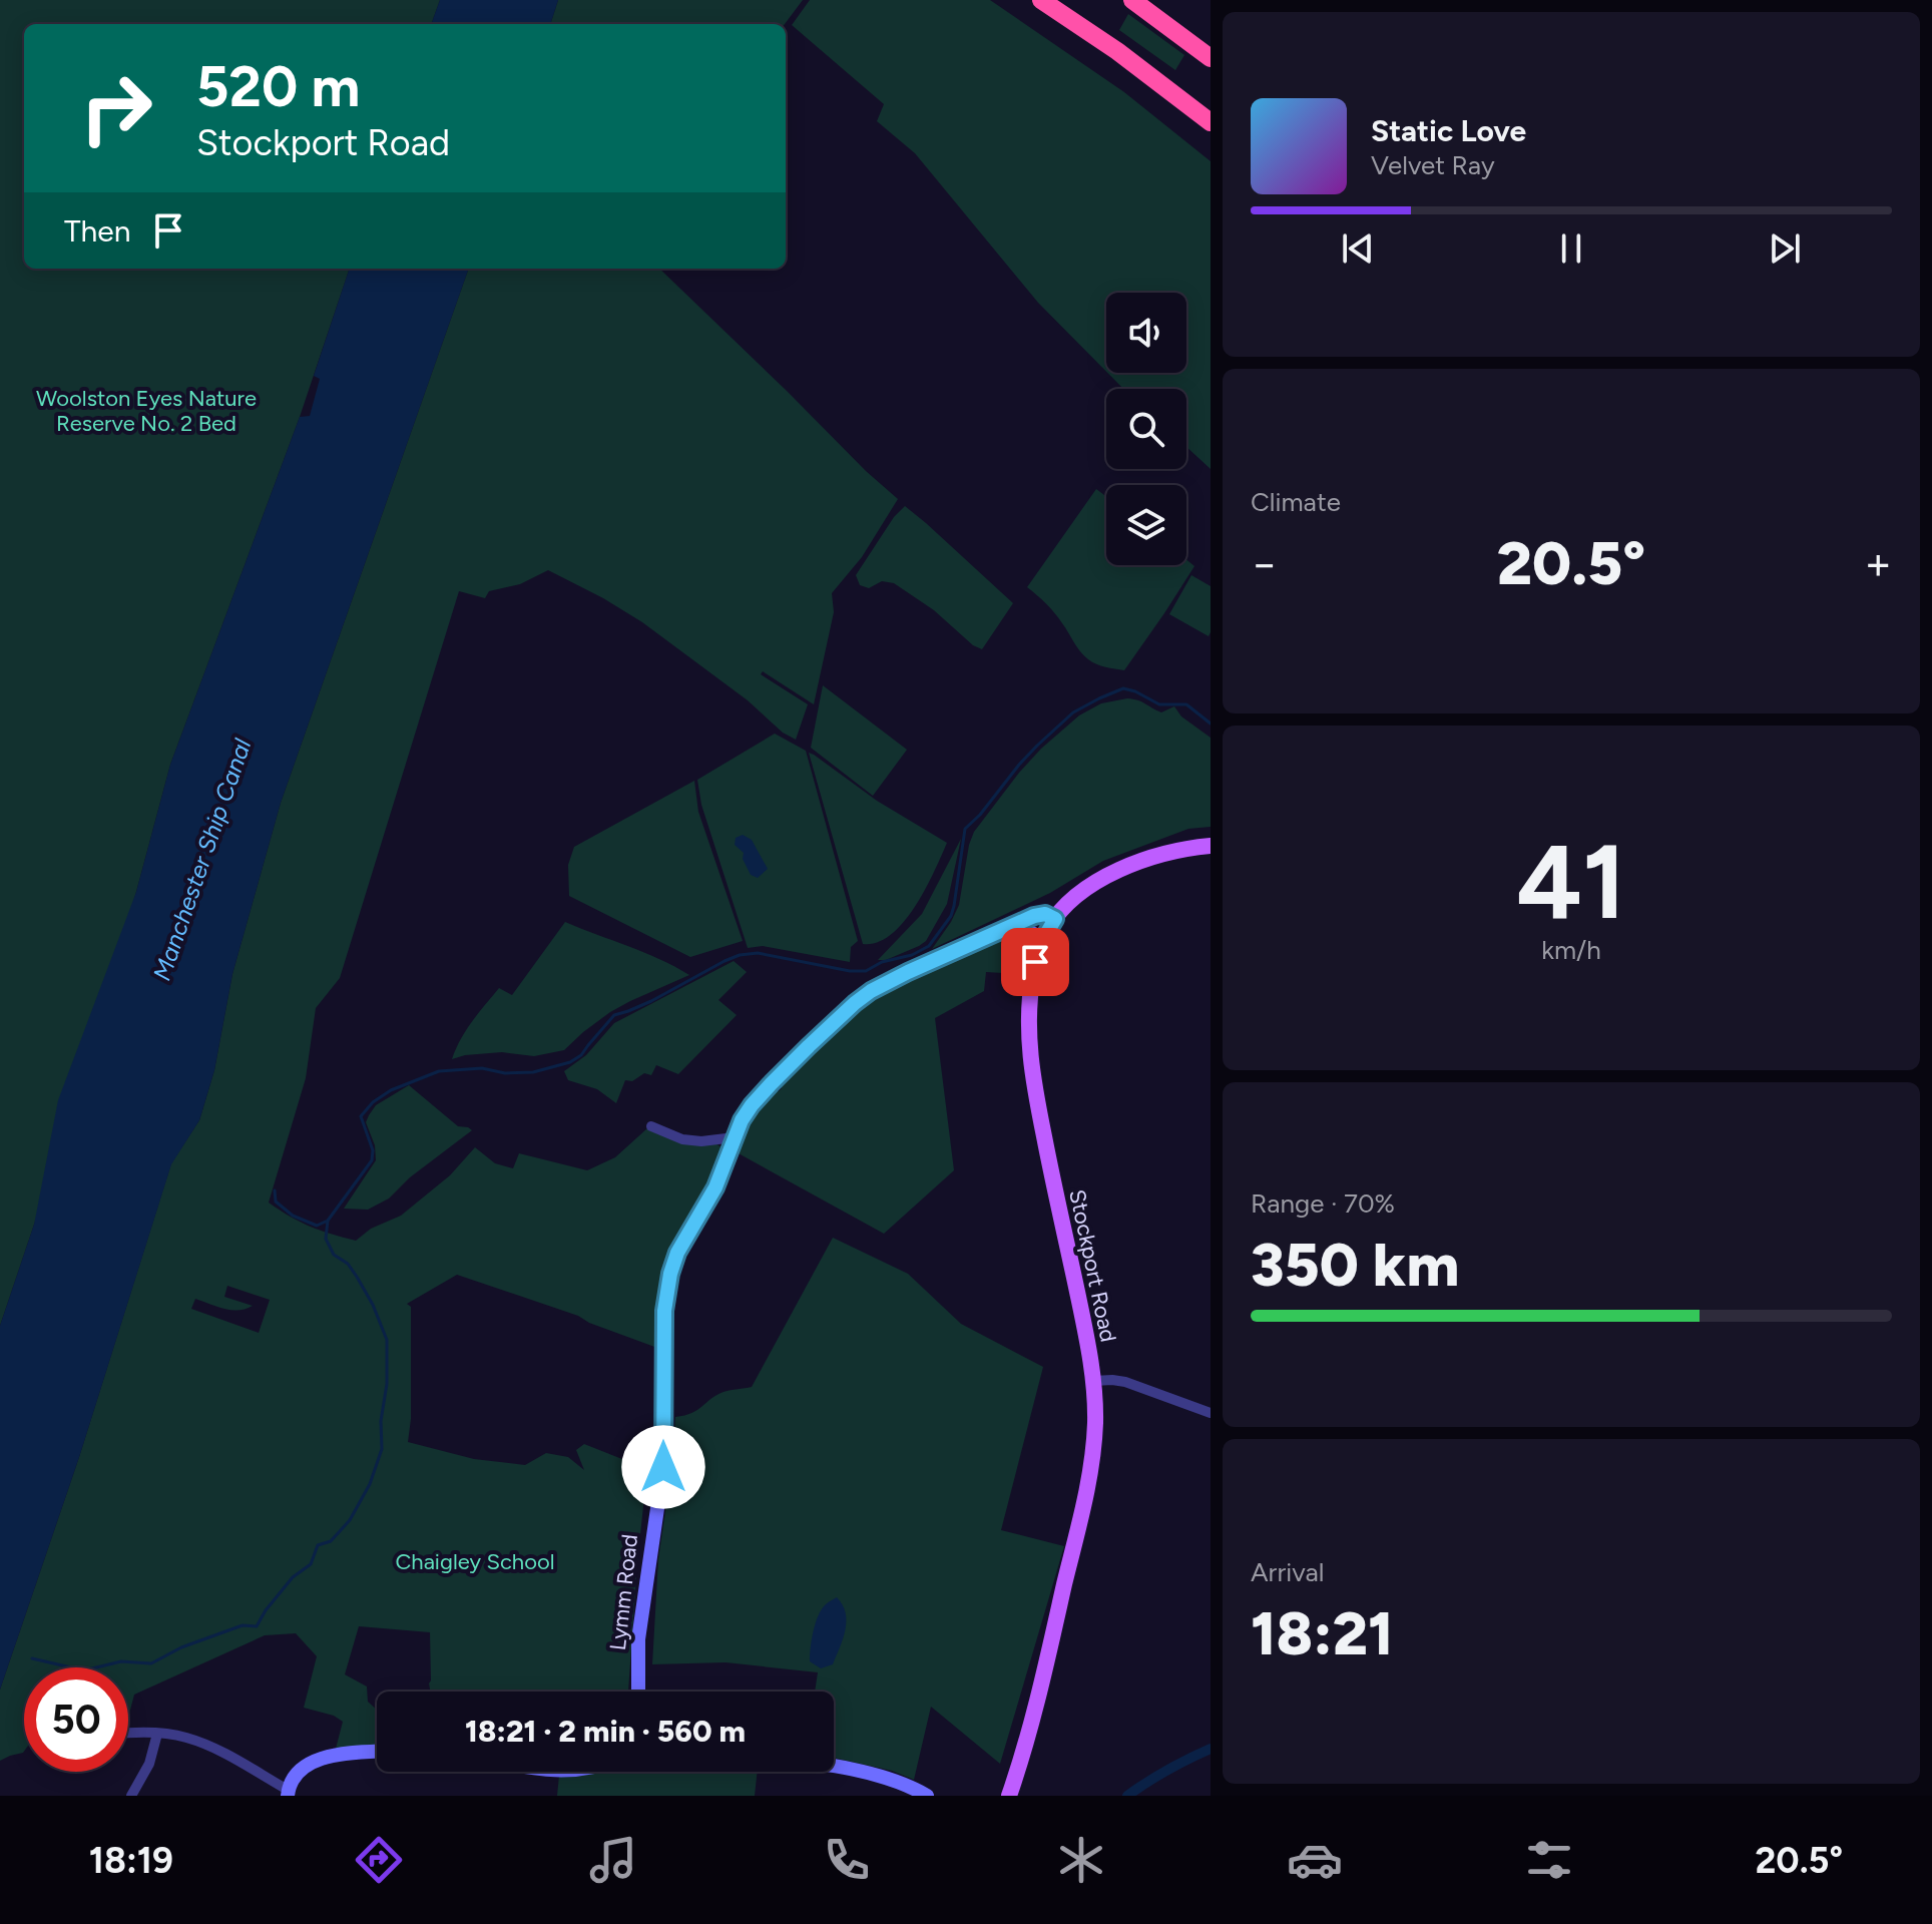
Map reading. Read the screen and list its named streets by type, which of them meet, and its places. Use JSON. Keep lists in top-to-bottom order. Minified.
{"streets":{"main road":["Stockport Road","Lymm Road"]},"crossings":[["Stockport Road","Lymm Road"]],"water":["Manchester Ship Canal"],"parks":["Woolston Eyes Nature Reserve No. 2 Bed","Chaigley School"],"page":{"turn":["520 m","Stockport Road"],"song":["Static Love","Velvet Ray"],"then":"Then","tile":["Climate",["41","km/h"],["Range · 70%","350 km"],["Arrival","18:21"]],"heat":["−","20.5°","+"],"limit":"50","trip":"18:21 · 2 min · 560 m","tabs":["18:19","20.5°"]}}
